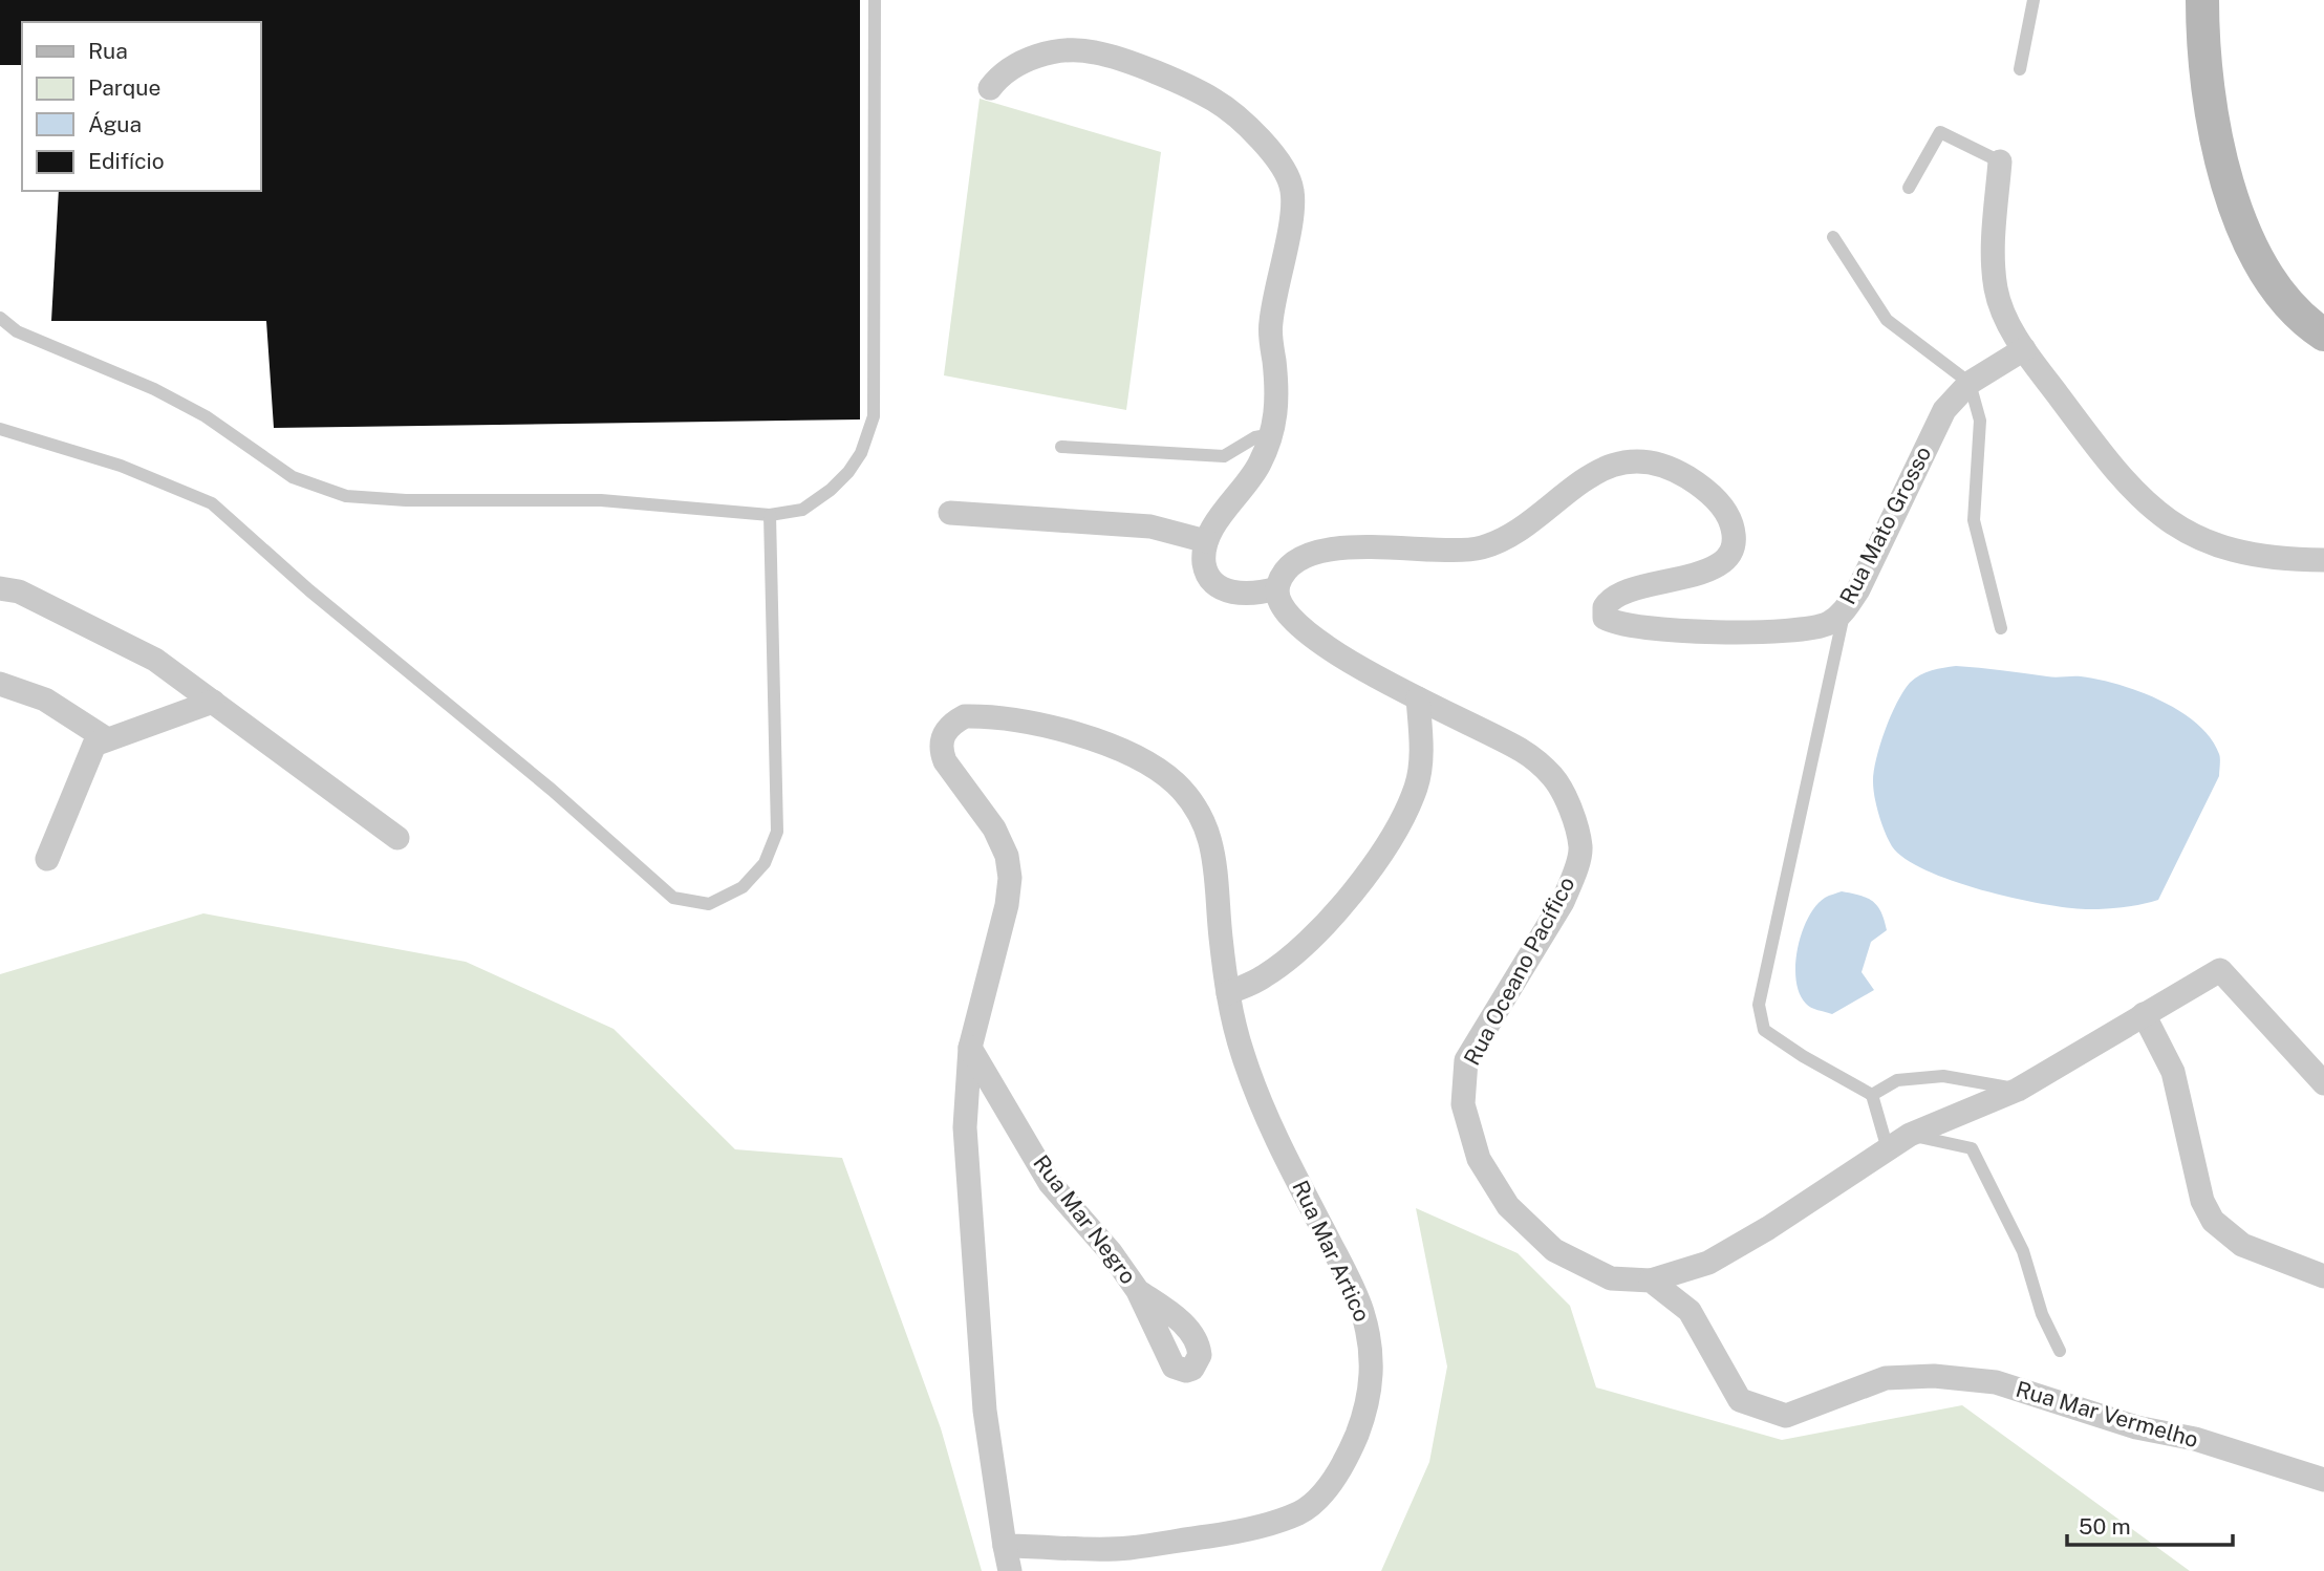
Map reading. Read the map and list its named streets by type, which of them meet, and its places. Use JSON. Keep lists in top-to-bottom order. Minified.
{"streets":{"street":["Rua Mato Grosso","Rua Oceano Pacífico","Rua Mar Negro","Rua Mar Artico","Rua Mar Vermelho"]},"crossings":[["Rua Mato Grosso","Rua Oceano Pacífico"],["Rua Oceano Pacífico","Rua Mar Vermelho"],["Rua Mar Negro","Rua Mar Artico"]],"legend":["Rua","Parque","Água","Edifício"],"scale_bar":"50 m"}
